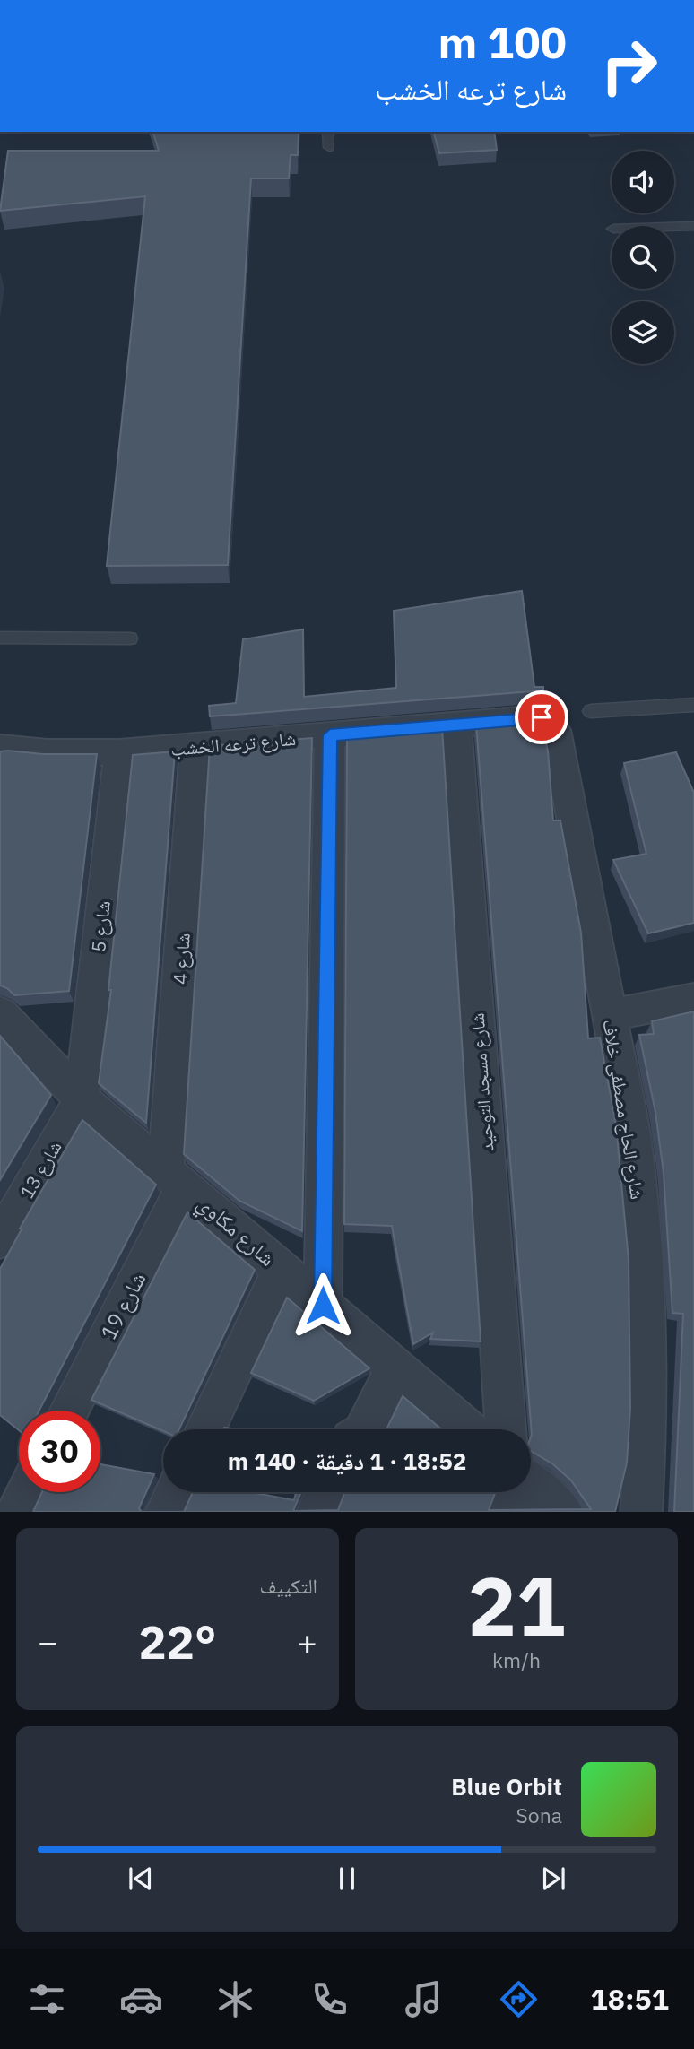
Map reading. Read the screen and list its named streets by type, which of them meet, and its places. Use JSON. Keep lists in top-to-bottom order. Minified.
{"streets":{"street":["شارع ترعه الخشب","شارع 5","شارع 4","شارع مسجد التوحيد","شارع الحاج مصطفى خلاف","شارع 13","شارع مكاوي","شارع 19"]},"crossings":[["شارع ترعه الخشب","شارع 5"],["شارع ترعه الخشب","شارع 4"],["شارع ترعه الخشب","شارع مسجد التوحيد"],["شارع ترعه الخشب","شارع الحاج مصطفى خلاف"],["شارع 5","شارع 13"],["شارع 5","شارع مكاوي"],["شارع 4","شارع مكاوي"],["شارع 4","شارع 19"],["شارع 13","شارع مكاوي"],["شارع مكاوي","شارع 19"]],"page":{"turn":["100 m","شارع ترعه الخشب"],"limit":"30","trip":"18:52 · 1 دقيقة · 140 m","tile":[["21","km/h"],"التكييف"],"heat":["−","22°","+"],"song":["Blue Orbit","Sona"],"tabs":"18:51"}}
